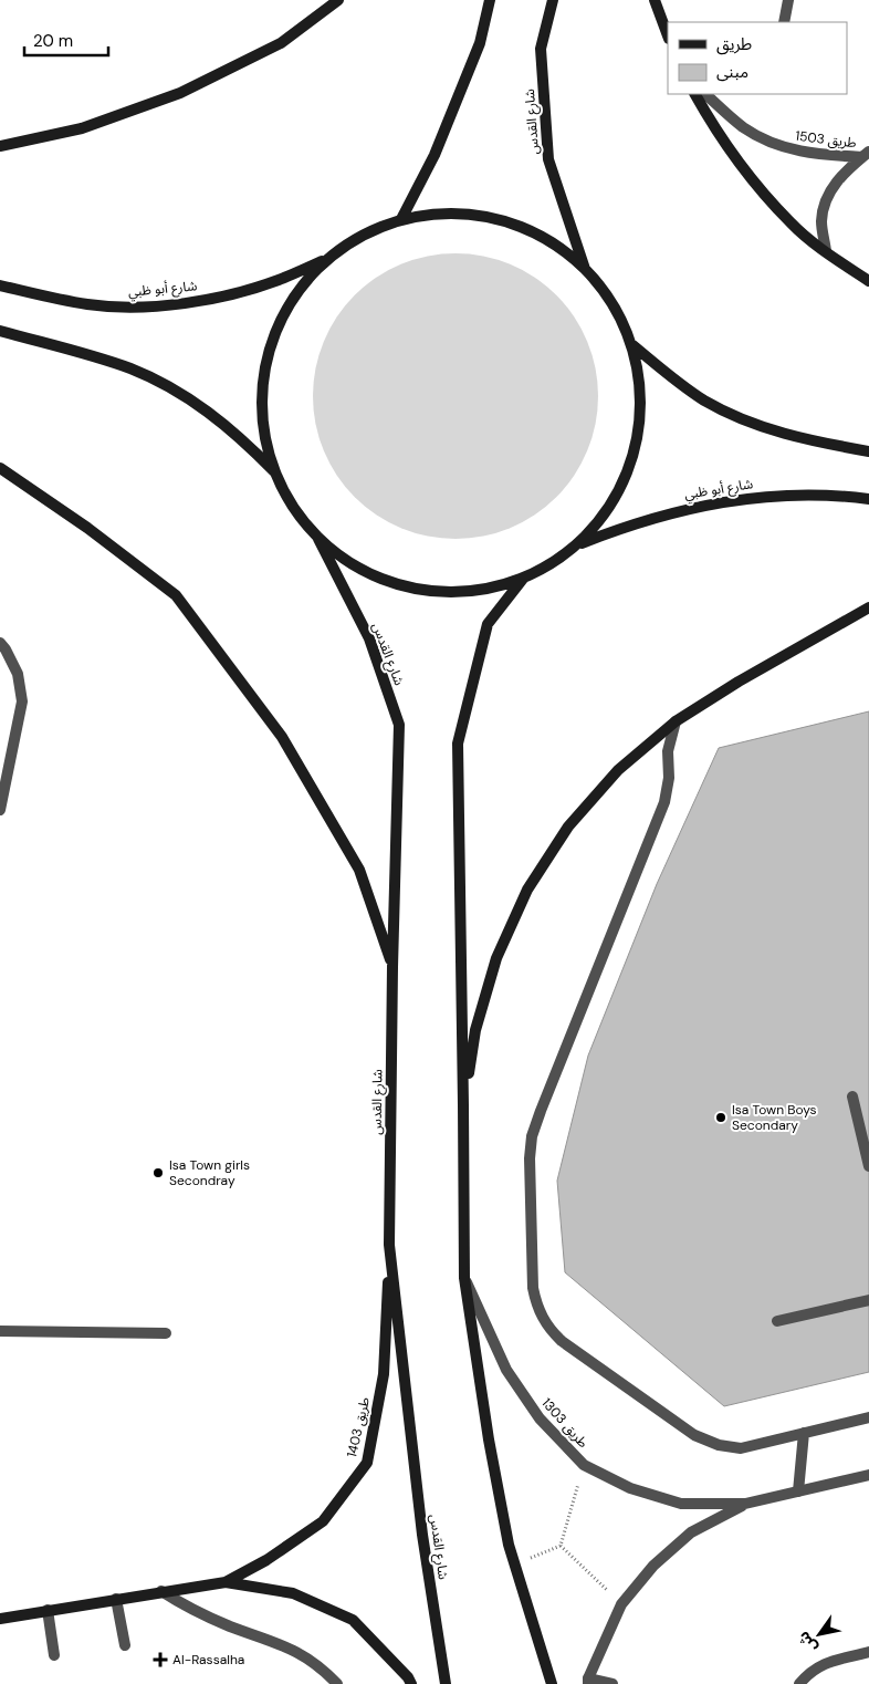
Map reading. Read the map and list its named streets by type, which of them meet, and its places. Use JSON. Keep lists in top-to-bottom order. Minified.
{"streets":{"main road":["شارع القدس","شارع أبو ظبي","طريق 1403"],"street":["طريق 1503","طريق 1303"]},"crossings":[["شارع القدس","طريق 1403"]],"places":{"other":["Isa Town Boys Secondary","Isa Town girls Secondray"],"health":["Al-Rassalha"]},"legend":["طريق","مبنى"],"scale_bar":"20 m","north":"bottom left"}
